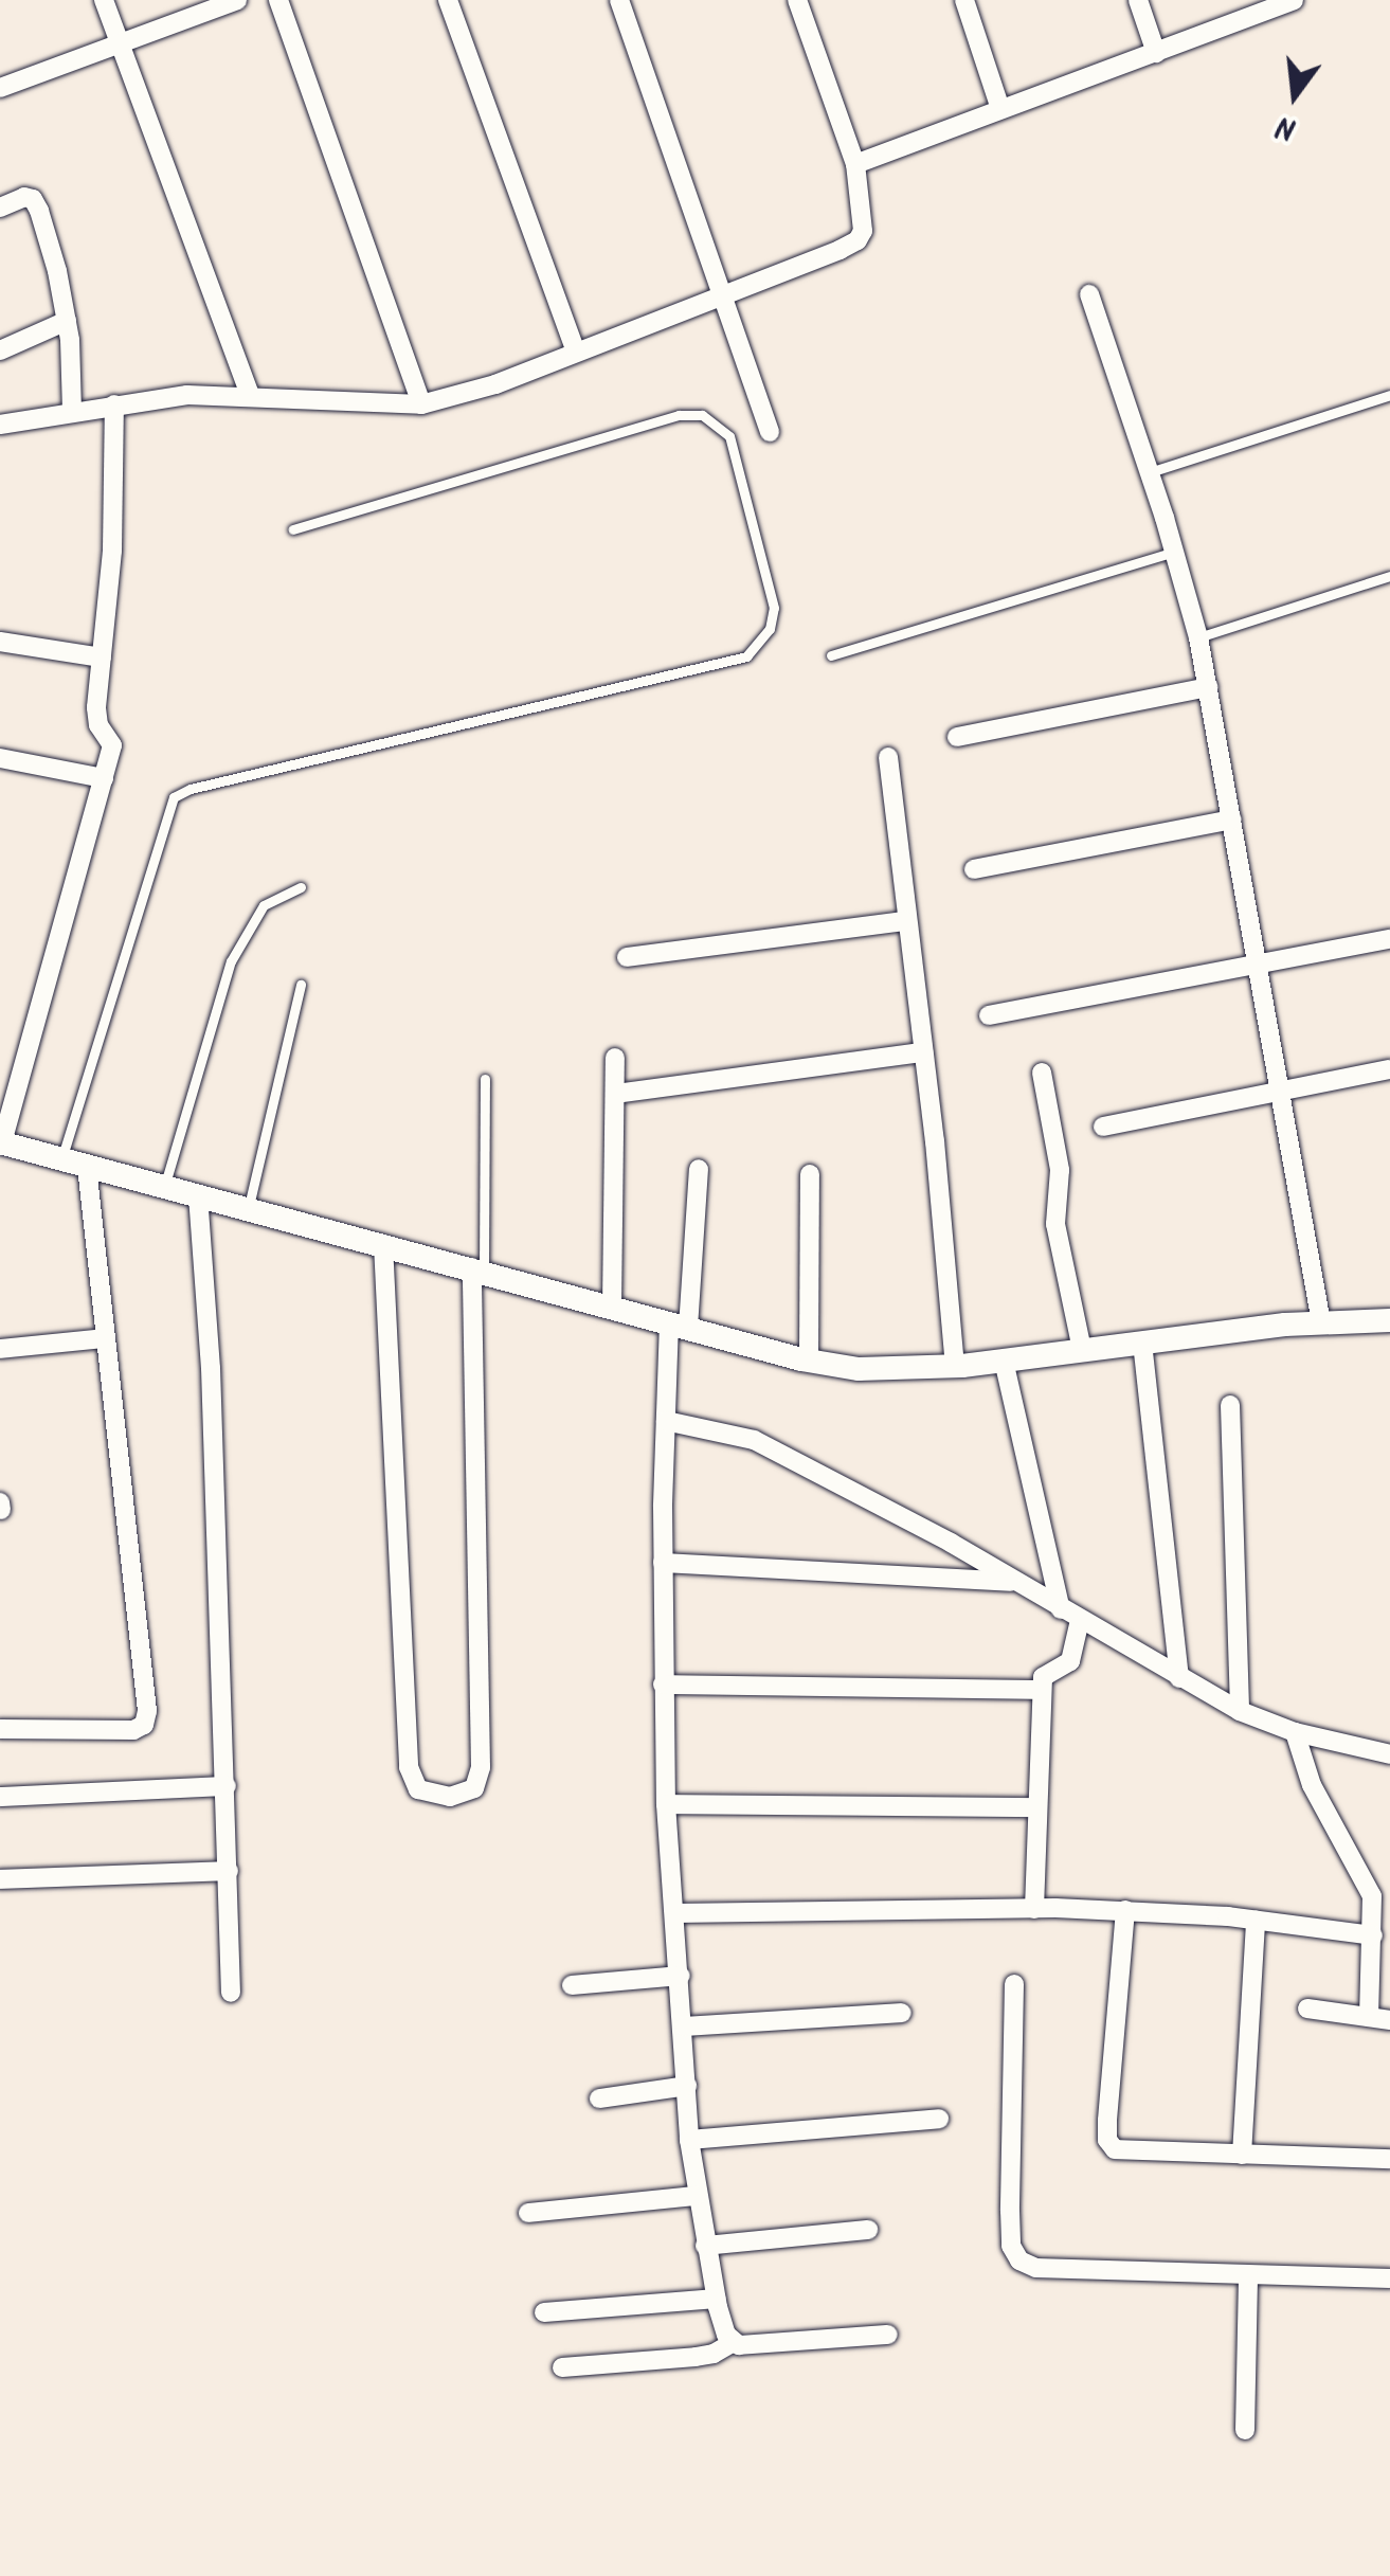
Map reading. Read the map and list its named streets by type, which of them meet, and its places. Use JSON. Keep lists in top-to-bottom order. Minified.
{"north":"bottom"}
